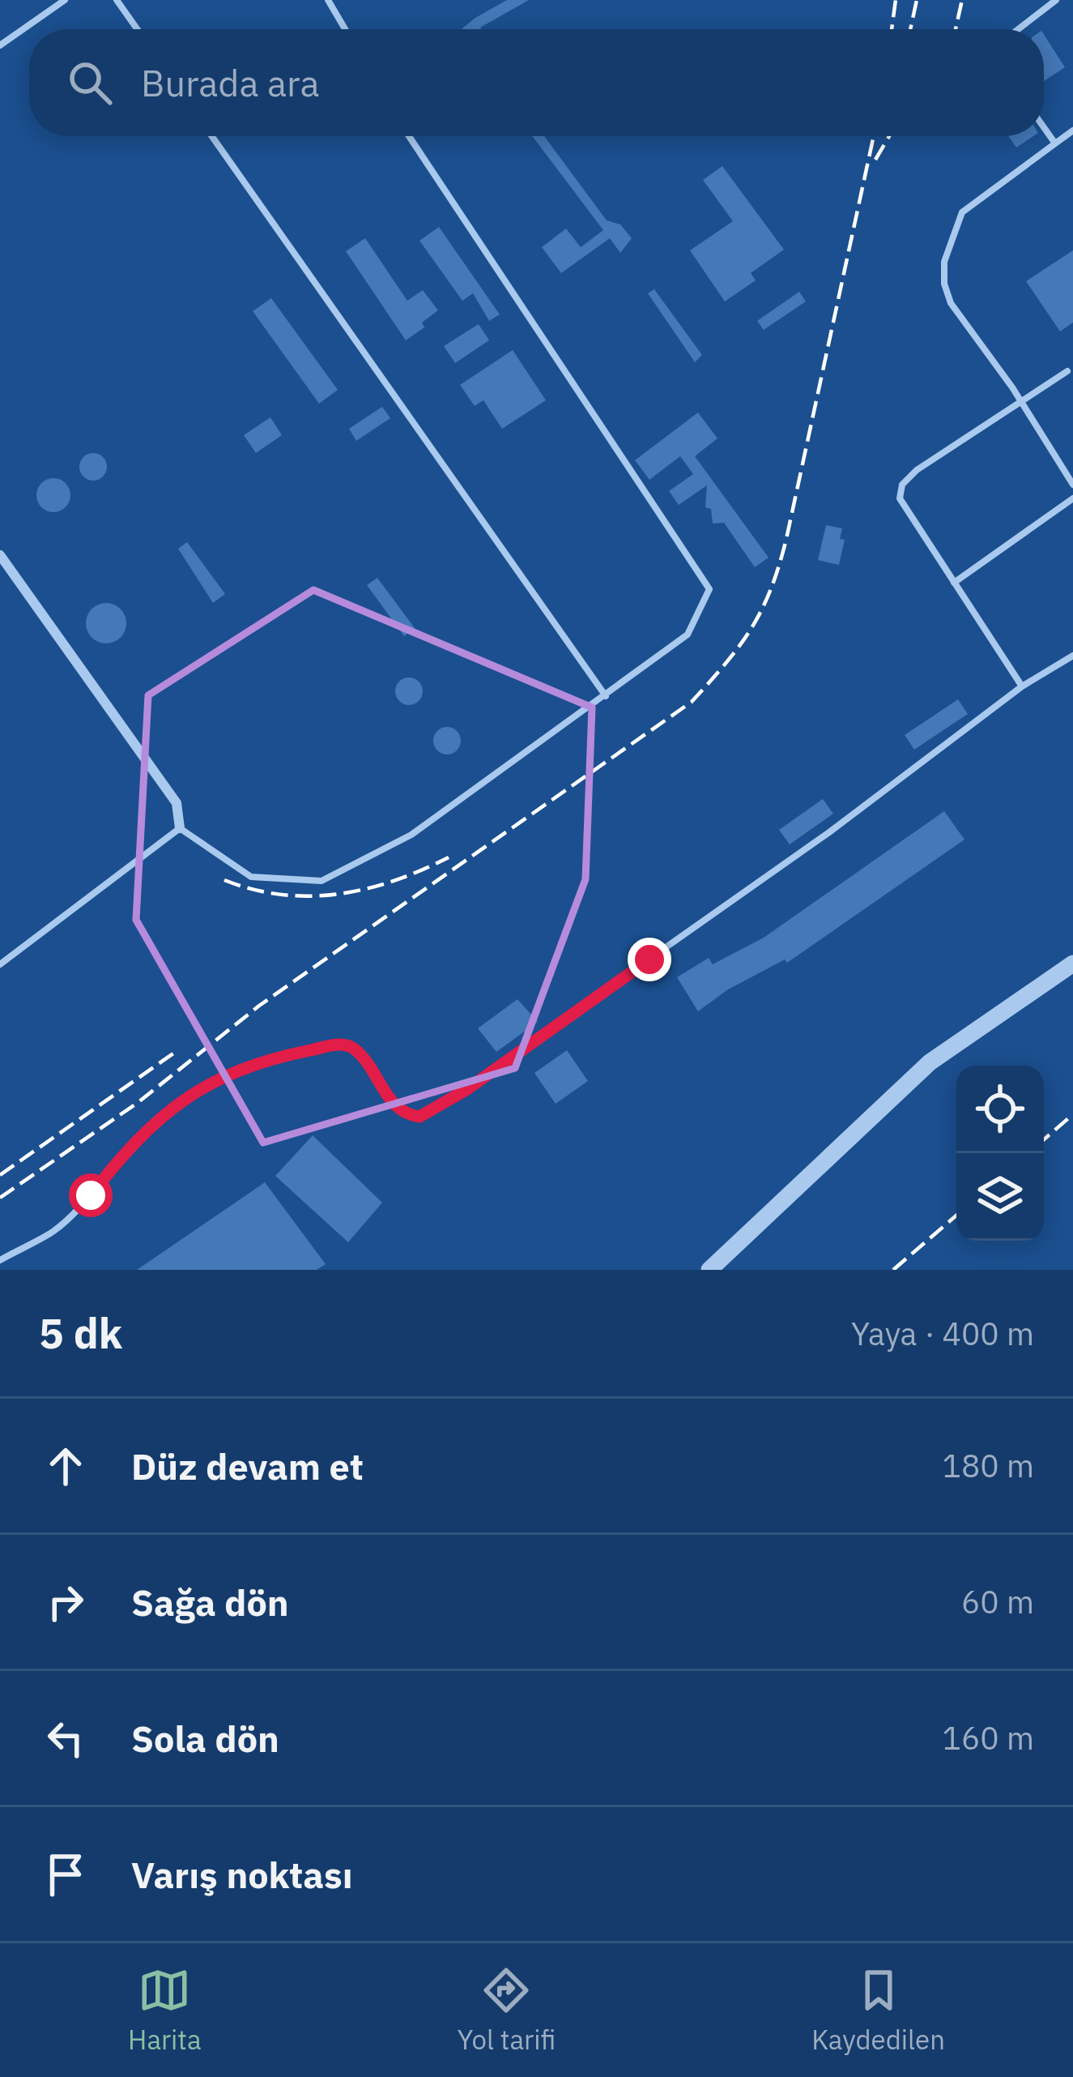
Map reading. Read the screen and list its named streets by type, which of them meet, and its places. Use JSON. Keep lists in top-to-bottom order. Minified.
{"page":{"search":"Burada ara","heading":["5 dk","Yaya · 400 m"],"list":[["Düz devam et","180 m"],["Sağa dön","60 m"],["Sola dön","160 m"],"Varış noktası"],"nav":["Harita","Yol tarifi","Kaydedilen"]}}
